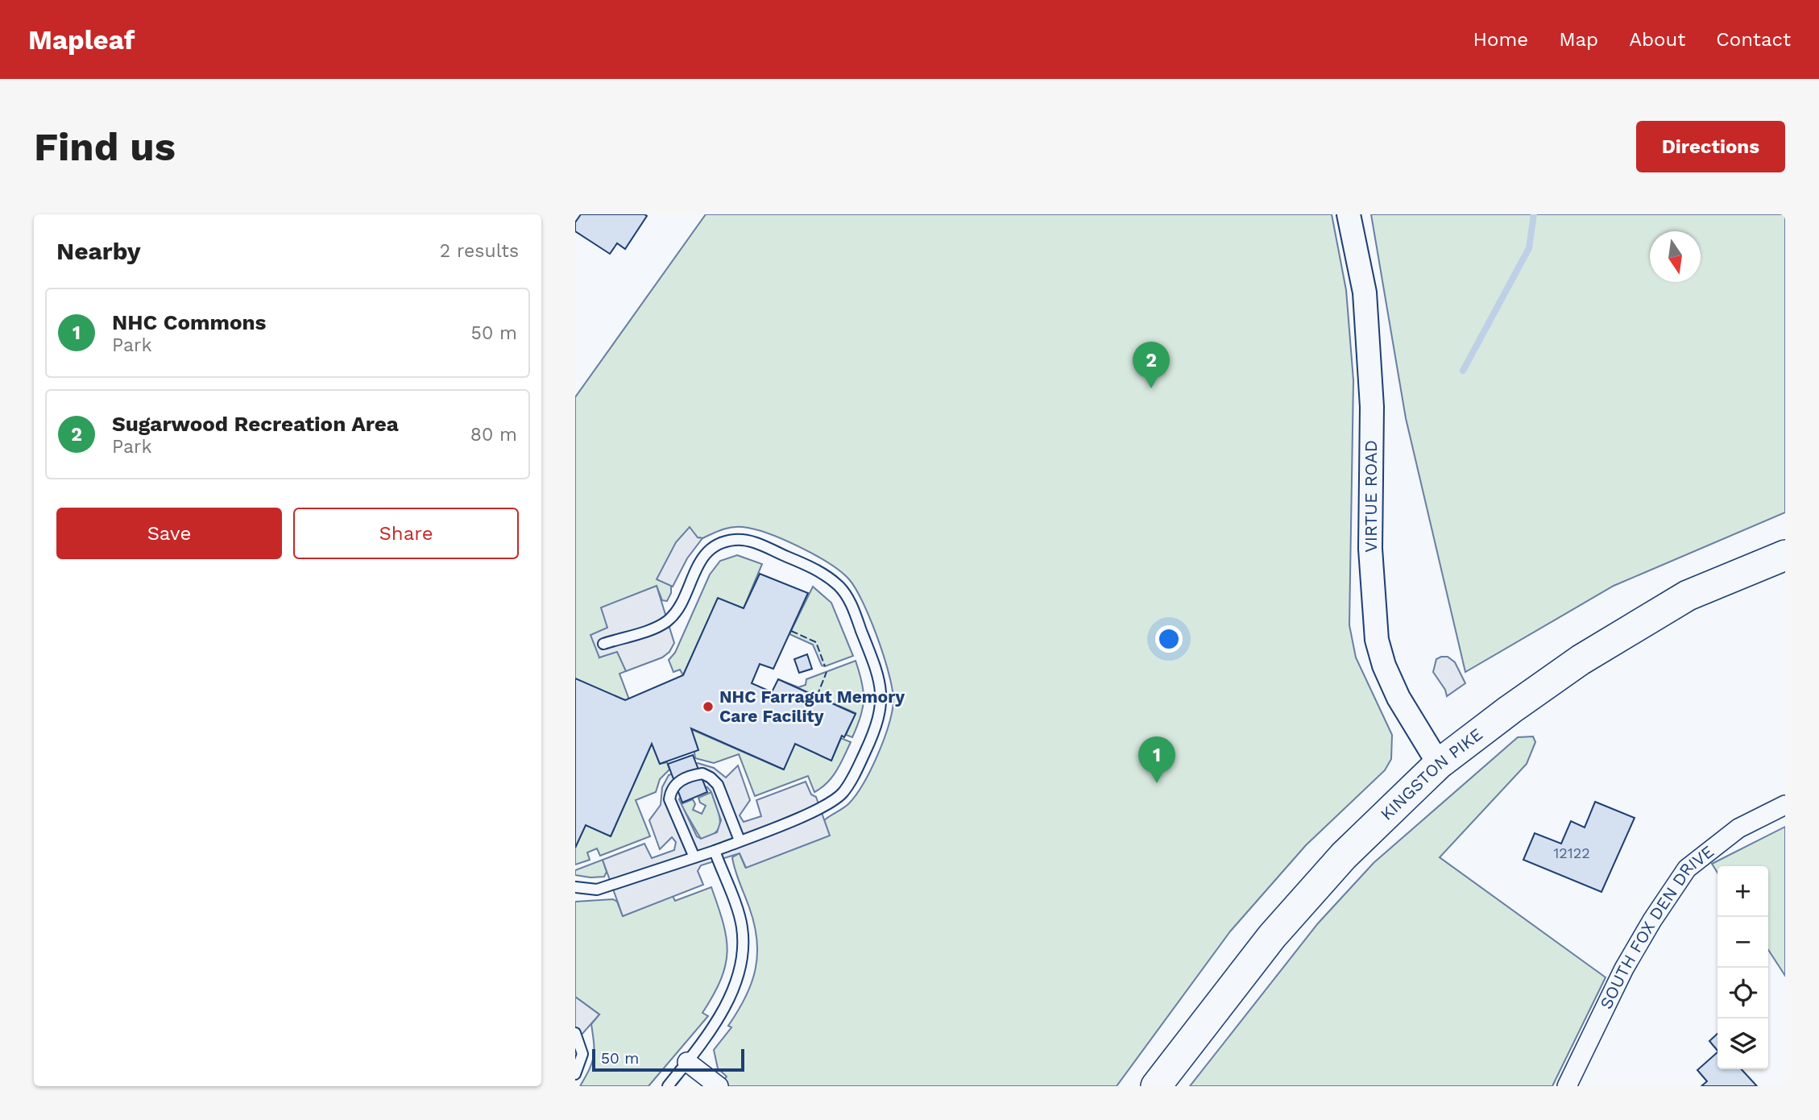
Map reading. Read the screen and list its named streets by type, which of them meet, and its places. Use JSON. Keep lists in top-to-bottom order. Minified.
{"streets":{"main road":["KINGSTON PIKE"],"street":["VIRTUE ROAD","SOUTH FOX DEN DRIVE"]},"crossings":[["VIRTUE ROAD","KINGSTON PIKE"]],"places":["NHC Farragut Memory Care Facility"],"house_numbers":["12122"],"scale_bar":"50 m","north":"bottom","page":{"header":"Mapleaf","nav":["Home","Map","About","Contact"],"buttons":["Directions",["Save","Share"]],"title":"Find us","heading":["Nearby","2 results"],"list":[{"mark":"1","name":"NHC Commons","note":"Park","value":"50 m"},{"mark":"2","name":"Sugarwood Recreation Area","note":"Park","value":"80 m"}],"pins":["2","1"],"map_buttons":["+","−"],"scale":"50 m"}}
